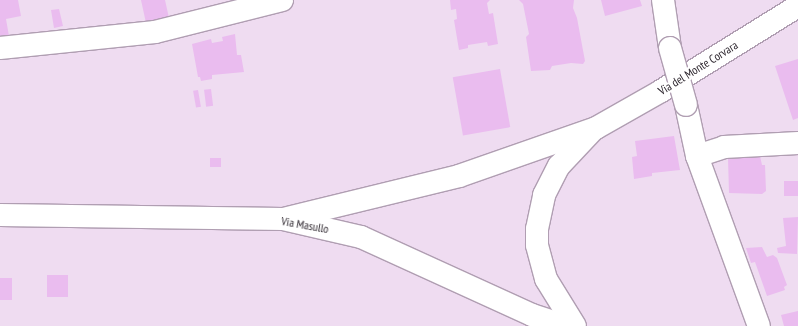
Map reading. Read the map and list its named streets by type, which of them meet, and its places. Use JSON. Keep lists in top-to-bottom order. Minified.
{"streets":{"main road":["Via del Monte Corvara","Via Masullo"]}}
